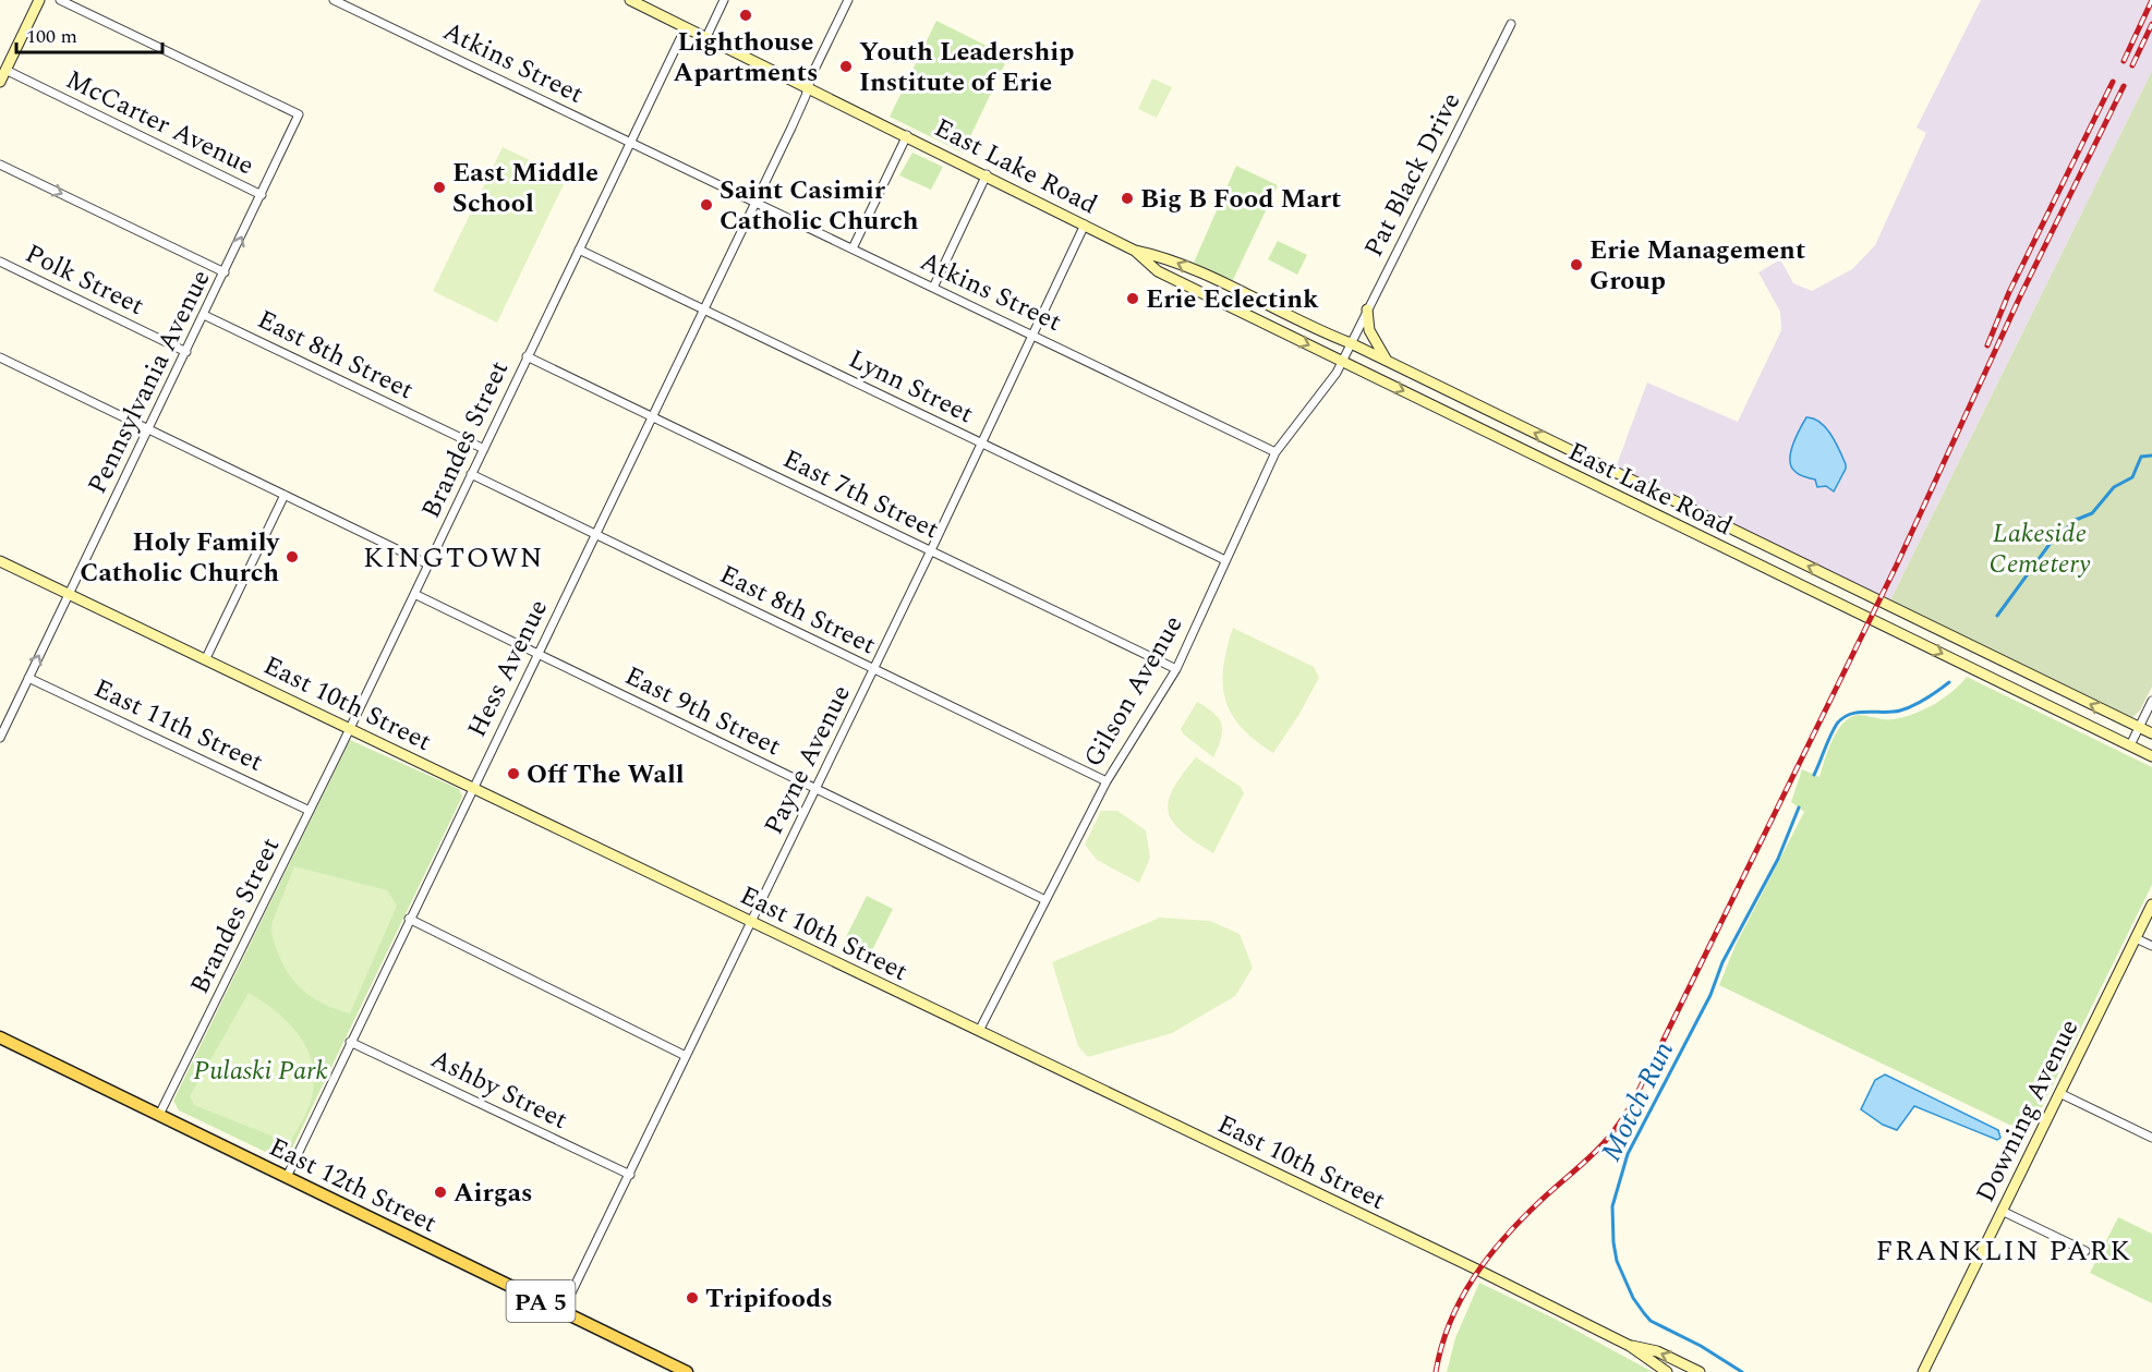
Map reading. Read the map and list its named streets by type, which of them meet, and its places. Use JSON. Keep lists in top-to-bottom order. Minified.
{"streets":{"main road":["East Lake Road","East 10th Street","Downing Avenue","East 12th Street","PA 5"],"street":["Atkins Street","McCarter Avenue","Pat Black Drive","Polk Street","East 8th Street","Pennsylvania Avenue","Lynn Street","Brandes Street","East 7th Street","Hess Avenue","Gilson Avenue","East 9th Street","East 11th Street","Payne Avenue","Ashby Street"]},"crossings":[["Atkins Street","Brandes Street"],["Atkins Street","Hess Avenue"],["Atkins Street","Gilson Avenue"],["Atkins Street","Payne Avenue"],["McCarter Avenue","Pennsylvania Avenue"],["East Lake Road","Pat Black Drive"],["East Lake Road","Brandes Street"],["East Lake Road","Hess Avenue"],["East Lake Road","Gilson Avenue"],["East Lake Road","Payne Avenue"],["Pat Black Drive","Gilson Avenue"],["Polk Street","Pennsylvania Avenue"],["East 8th Street","Pennsylvania Avenue"],["East 8th Street","Brandes Street"],["East 8th Street","Hess Avenue"],["East 8th Street","Gilson Avenue"],["East 8th Street","Payne Avenue"],["Pennsylvania Avenue","East 10th Street"],["Pennsylvania Avenue","East 11th Street"],["Lynn Street","Brandes Street"],["Lynn Street","Hess Avenue"],["Lynn Street","Gilson Avenue"],["Lynn Street","Payne Avenue"],["Brandes Street","East 7th Street"],["Brandes Street","East 10th Street"],["Brandes Street","East 9th Street"],["Brandes Street","East 11th Street"],["Brandes Street","East 12th Street"],["East 7th Street","Hess Avenue"],["East 7th Street","Gilson Avenue"],["East 7th Street","Payne Avenue"],["Hess Avenue","East 10th Street"],["Hess Avenue","East 9th Street"],["Hess Avenue","Ashby Street"],["Hess Avenue","East 12th Street"],["Gilson Avenue","East 10th Street"],["Gilson Avenue","East 9th Street"],["East 10th Street","Payne Avenue"],["East 9th Street","Payne Avenue"],["Payne Avenue","Ashby Street"],["Payne Avenue","East 12th Street"]],"districts":["KINGTOWN","FRANKLIN PARK"],"water":["Motch Run"],"parks":["Lakeside Cemetery","Pulaski Park"],"places":["Lighthouse Apartments","Youth Leadership Institute of Erie","East Middle School","Big B Food Mart","Saint Casimir Catholic Church","Erie Management Group","Erie Eclectink","Holy Family Catholic Church","Off The Wall","Airgas","Tripifoods"],"scale_bar":"100 m"}
